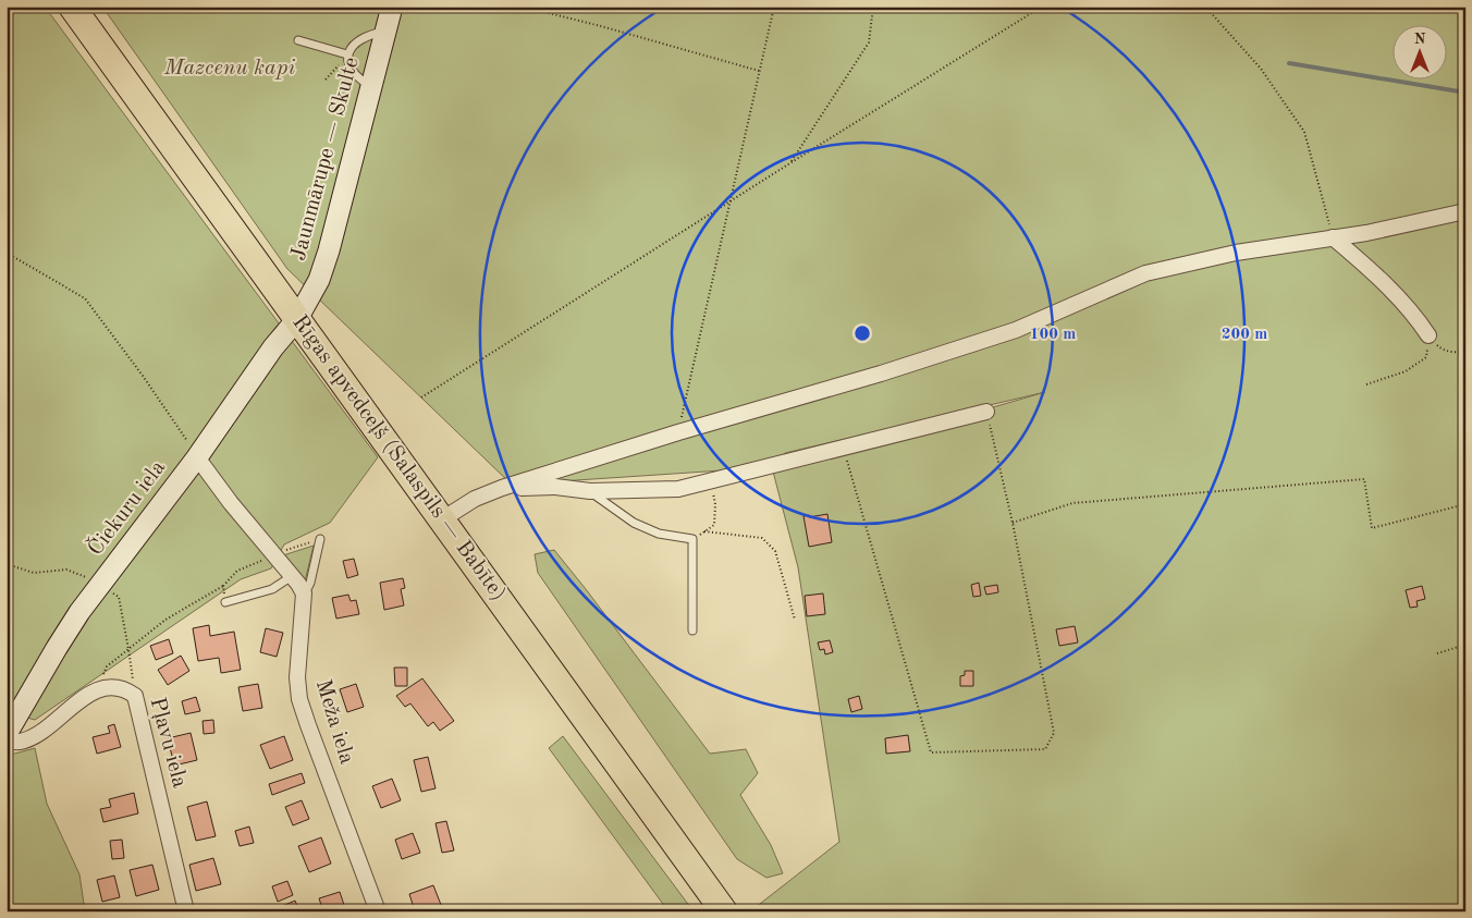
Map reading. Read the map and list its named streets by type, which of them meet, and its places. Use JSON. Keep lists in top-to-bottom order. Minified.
{"streets":{"highway":["Rīgas apvedceļš (Salaspils — Babīte)"],"main road":["Jaunmārupe — Skulte","Čiekuru iela"],"street":["Meža iela","Pļavu iela"]},"crossings":[["Jaunmārupe — Skulte","Rīgas apvedceļš (Salaspils — Babīte)"],["Jaunmārupe — Skulte","Čiekuru iela"],["Rīgas apvedceļš (Salaspils — Babīte)","Čiekuru iela"]],"parks":["Mazcenu kapi"],"north":"top","rings":["100 m","200 m"]}
